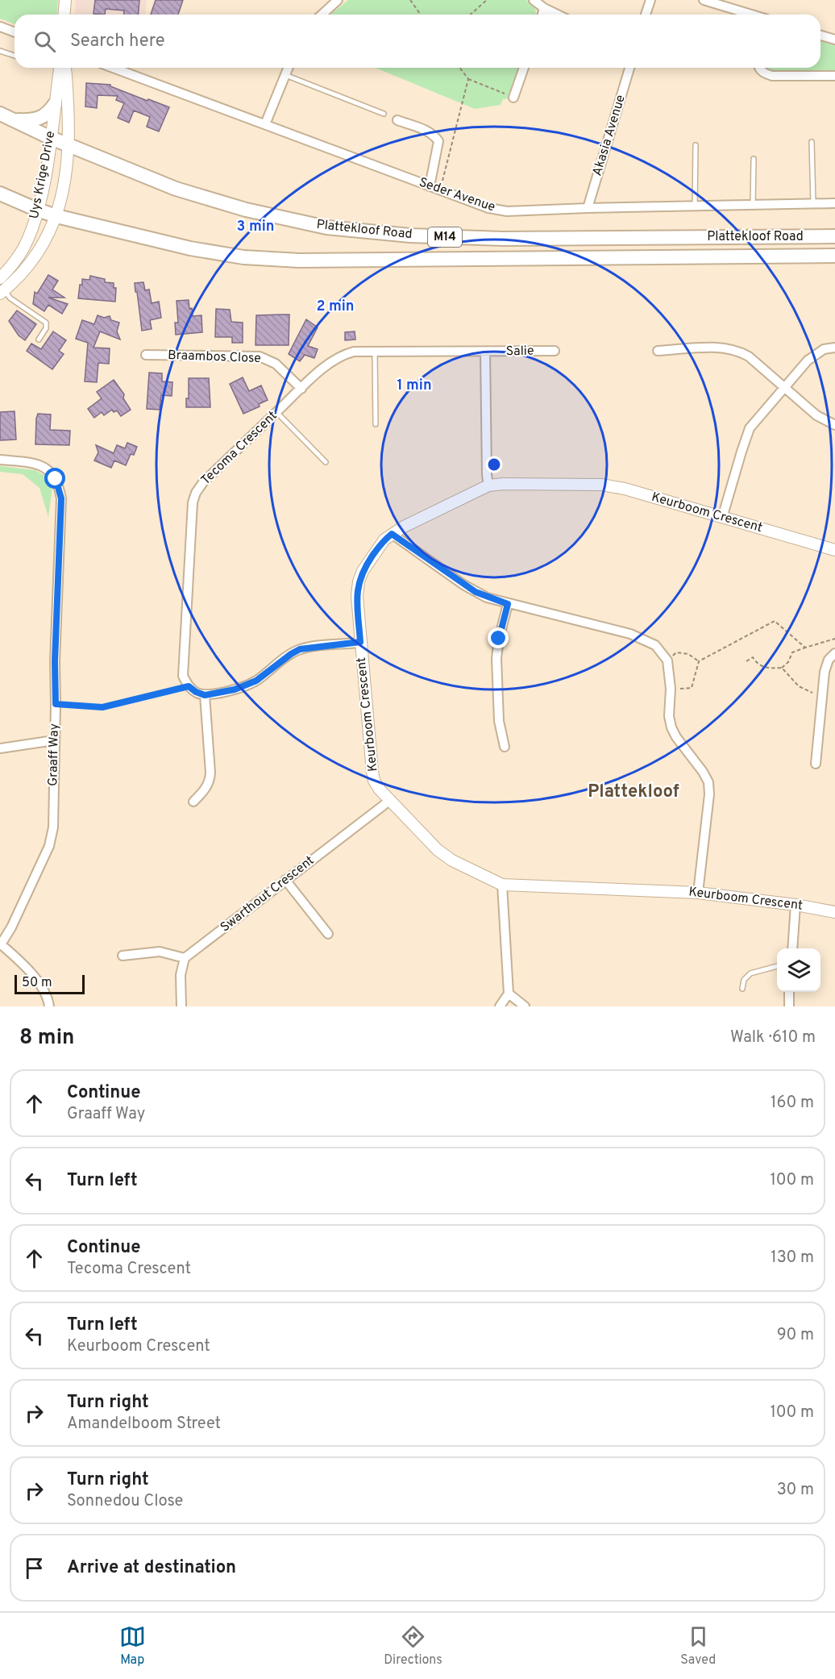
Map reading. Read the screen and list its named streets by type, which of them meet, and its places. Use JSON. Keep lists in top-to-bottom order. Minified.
{"streets":{"main road":["Plattekloof Road","M14"],"street":["Akasia Avenue","Uys Krige Drive","Seder Avenue","Salie","Braambos Close","Tecoma Crescent","Keurboom Crescent","Graaff Way","Swarthout Crescent"]},"crossings":[["Akasia Avenue","Seder Avenue"],["Uys Krige Drive","Plattekloof Road"],["Salie","Tecoma Crescent"],["Braambos Close","Tecoma Crescent"],["Keurboom Crescent","Swarthout Crescent"]],"districts":["Plattekloof"],"scale_bar":"50 m","page":{"search":"Search here","scale":"50 m","heading":["8 min","Walk · 610 m"],"list":[["Continue","Graaff Way","160 m"],["Turn left","100 m"],["Continue","Tecoma Crescent","130 m"],["Turn left","Keurboom Crescent","90 m"],["Turn right","Amandelboom Street","100 m"],["Turn right","Sonnedou Close","30 m"],"Arrive at destination"],"nav":["Map","Directions","Saved"]},"rings":["3 min","2 min","1 min"]}
